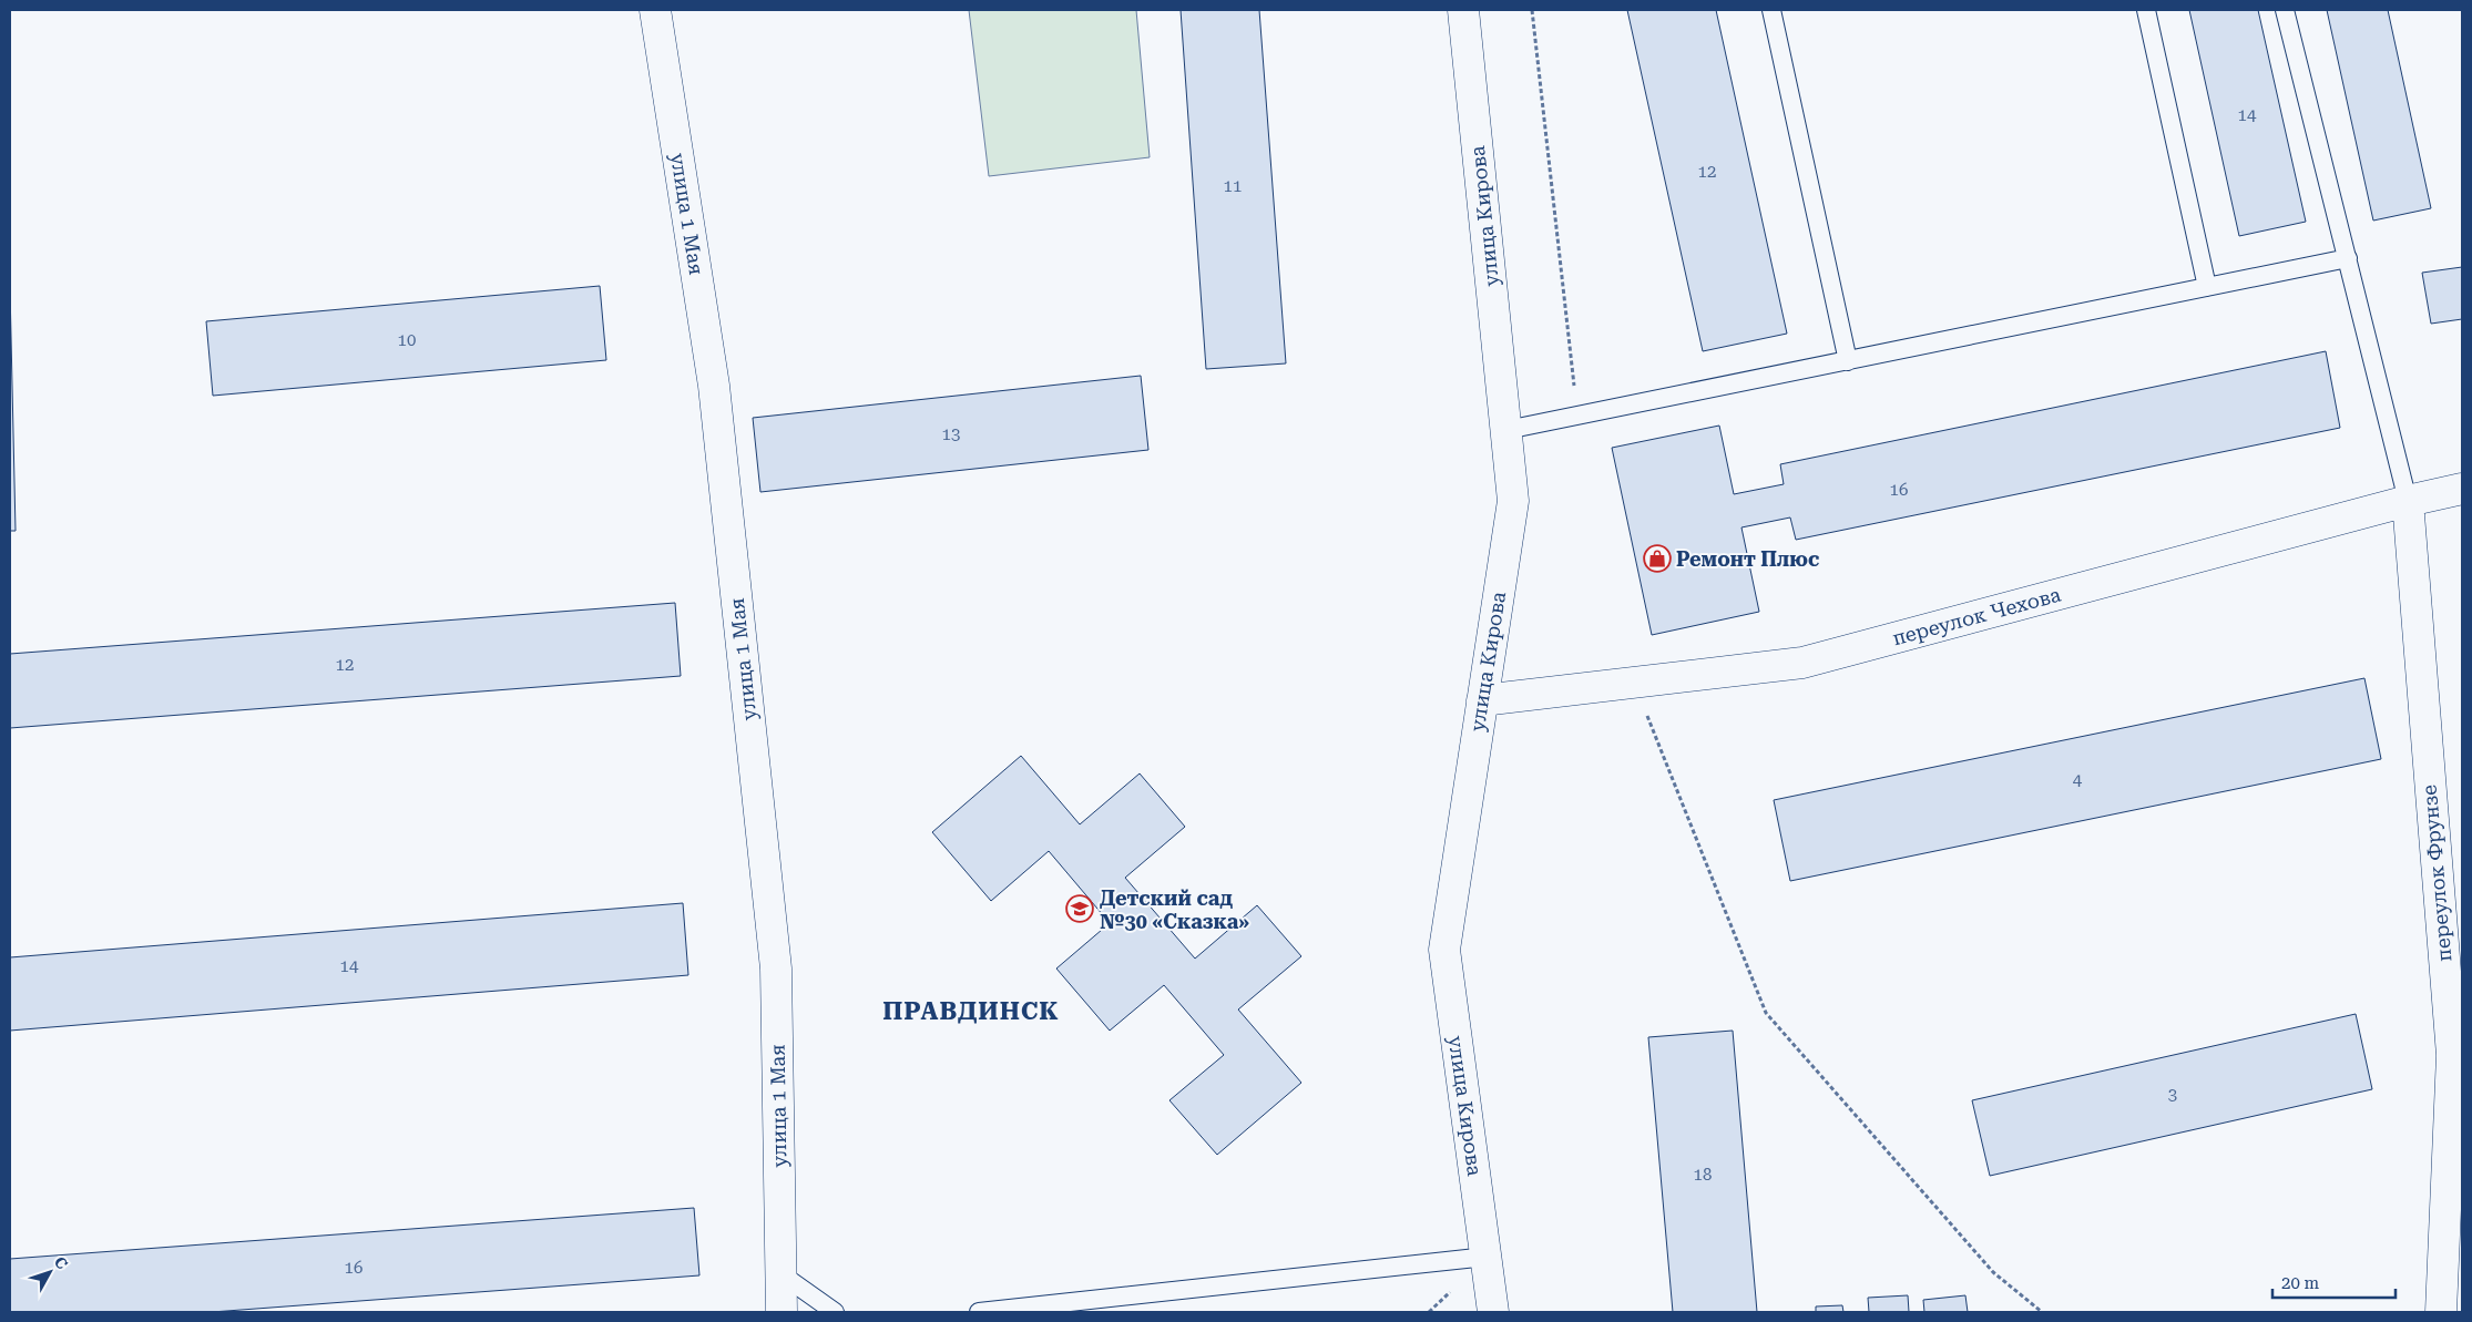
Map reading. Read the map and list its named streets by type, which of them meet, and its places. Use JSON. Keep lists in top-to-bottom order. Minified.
{"streets":{"street":["улица 1 Мая","улица Кирова","переулок Чехова","переулок Фрунзе"]},"crossings":[["улица Кирова","переулок Чехова"],["переулок Чехова","переулок Фрунзе"]],"districts":["ПРАВДИНСК"],"places":{"shop":["Ремонт Плюс"],"school or university":["Детский сад №30 «Сказка»"]},"house_numbers":["14","12","11","10","13","16","12","4","14","3","18","16"],"scale_bar":"20 m","north":"top right"}
